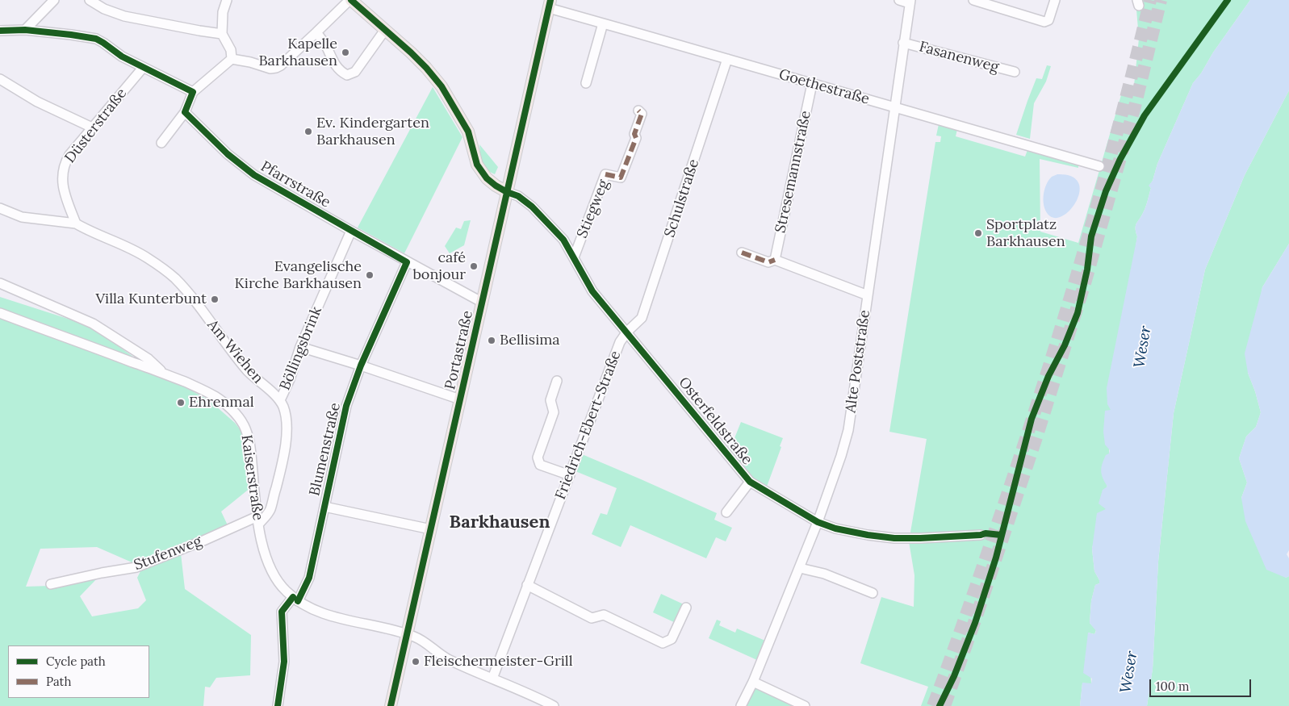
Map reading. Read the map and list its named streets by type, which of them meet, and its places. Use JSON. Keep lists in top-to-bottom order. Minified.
{"streets":{"main road":["Portastraße"],"street":["Fasanenweg","Goethestraße","Düsterstraße","Stresemannstraße","Pfarrstraße","Schulstraße","Stiegweg","Böllingsbrink","Am Wiehen","Alte Poststraße","Osterfeldstraße","Friedrich-Ebert-Straße","Blumenstraße","Kaiserstraße","Stufenweg"]},"crossings":[["Fasanenweg","Alte Poststraße"],["Goethestraße","Stresemannstraße"],["Goethestraße","Schulstraße"],["Goethestraße","Portastraße"],["Goethestraße","Alte Poststraße"],["Düsterstraße","Am Wiehen"],["Pfarrstraße","Böllingsbrink"],["Pfarrstraße","Portastraße"],["Pfarrstraße","Blumenstraße"],["Schulstraße","Osterfeldstraße"],["Schulstraße","Friedrich-Ebert-Straße"],["Stiegweg","Osterfeldstraße"],["Böllingsbrink","Am Wiehen"],["Portastraße","Osterfeldstraße"],["Portastraße","Kaiserstraße"],["Alte Poststraße","Osterfeldstraße"],["Osterfeldstraße","Friedrich-Ebert-Straße"],["Friedrich-Ebert-Straße","Kaiserstraße"],["Blumenstraße","Kaiserstraße"],["Kaiserstraße","Stufenweg"]],"districts":["Barkhausen"],"water":["Weser"],"places":["Kapelle Barkhausen","Ev. Kindergarten Barkhausen","Sportplatz Barkhausen","café bonjour","Evangelische Kirche Barkhausen","Villa Kunterbunt","Bellisima","Ehrenmal","Fleischermeister-Grill"],"legend":["Cycle path","Path"],"scale_bar":"100 m"}
